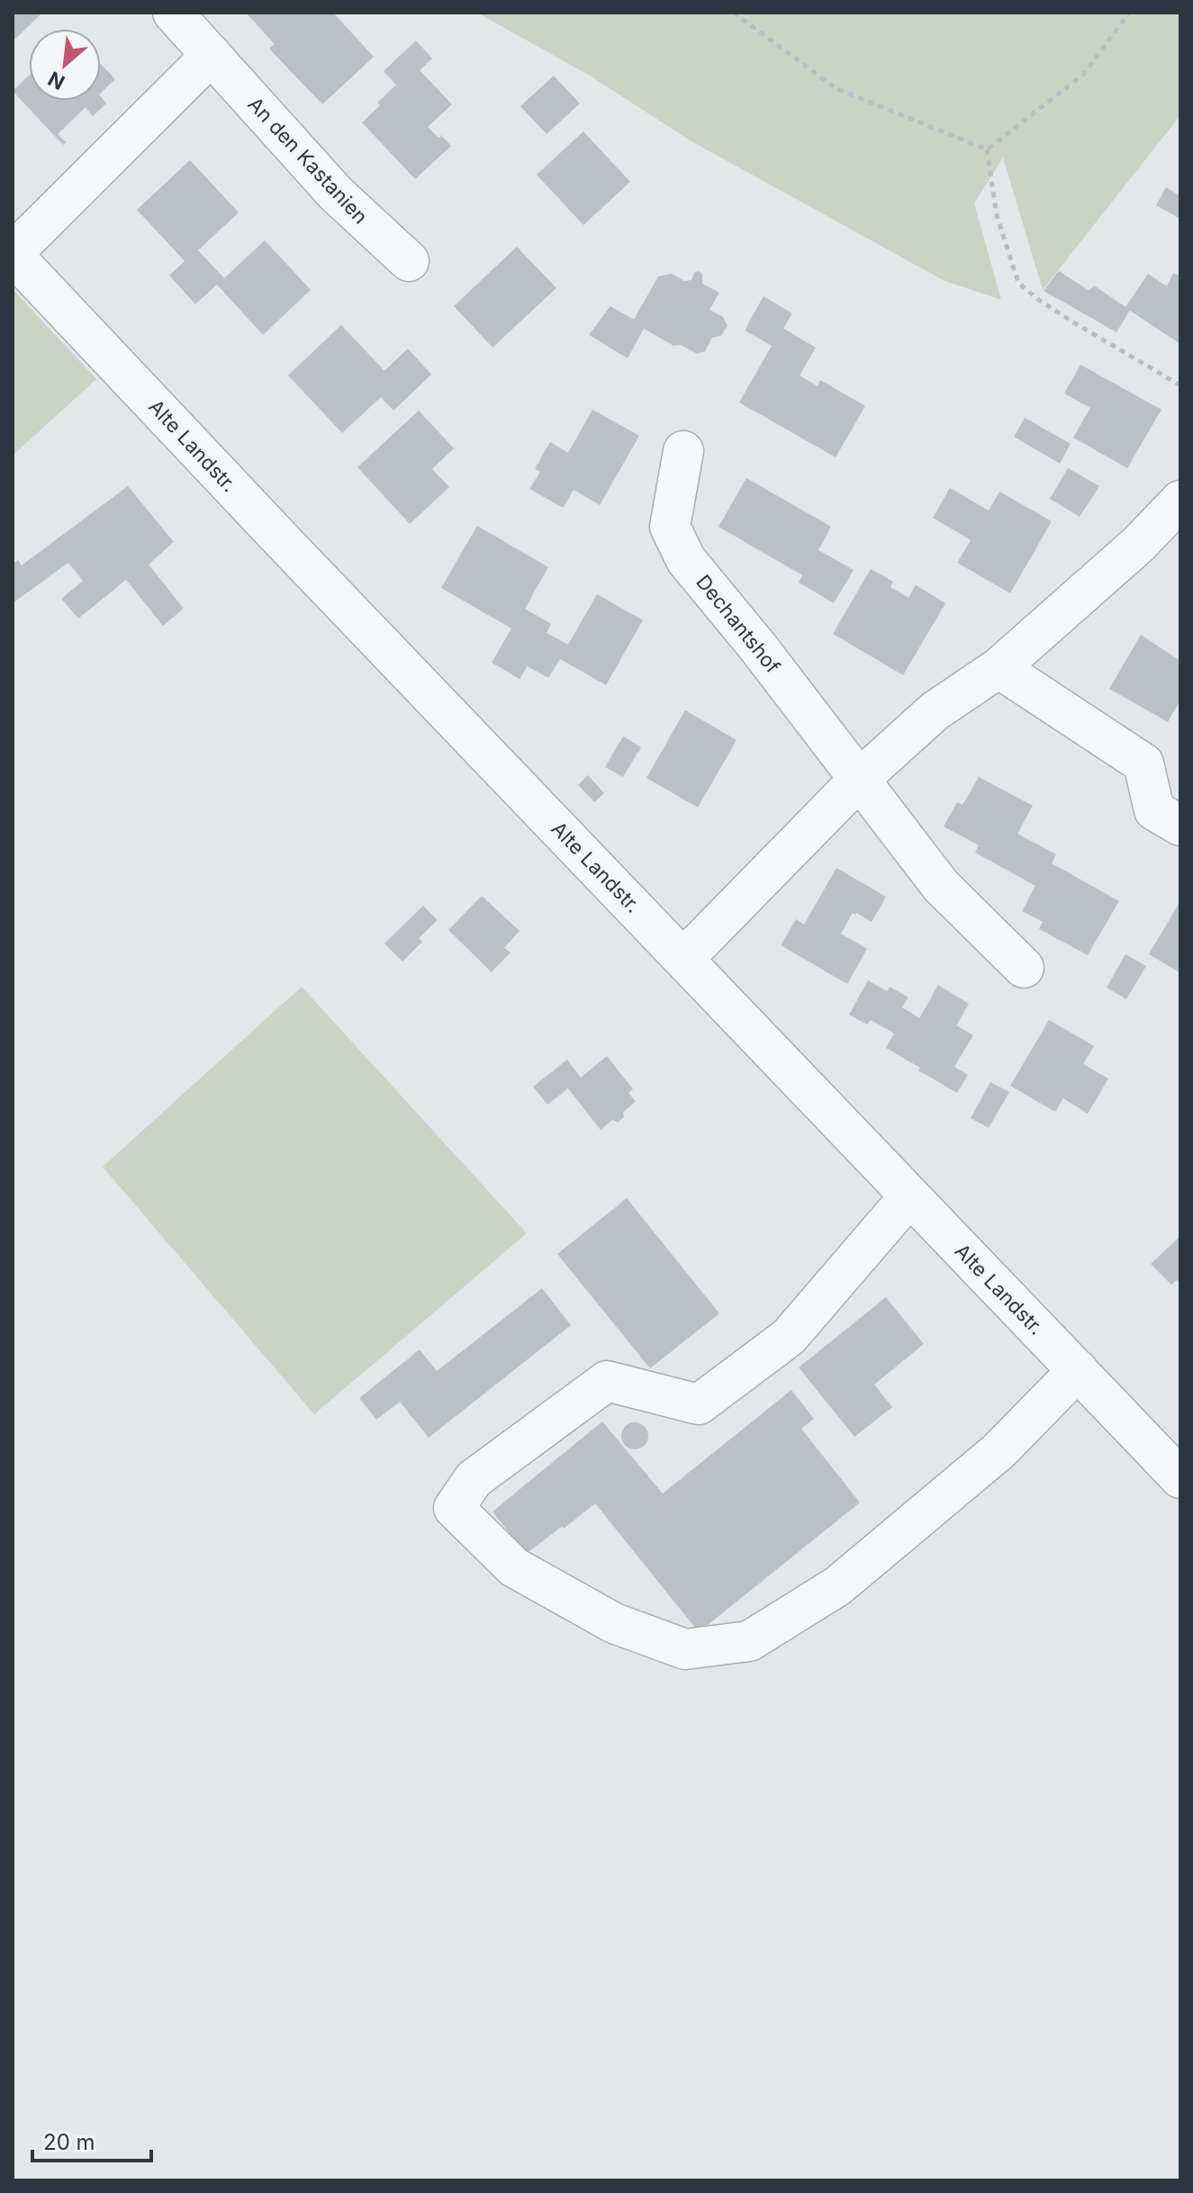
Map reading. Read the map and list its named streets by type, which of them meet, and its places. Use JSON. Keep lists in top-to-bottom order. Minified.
{"streets":{"street":["An den Kastanien","Alte Landstr.","Dechantshof"]},"scale_bar":"20 m","north":"bottom left"}
